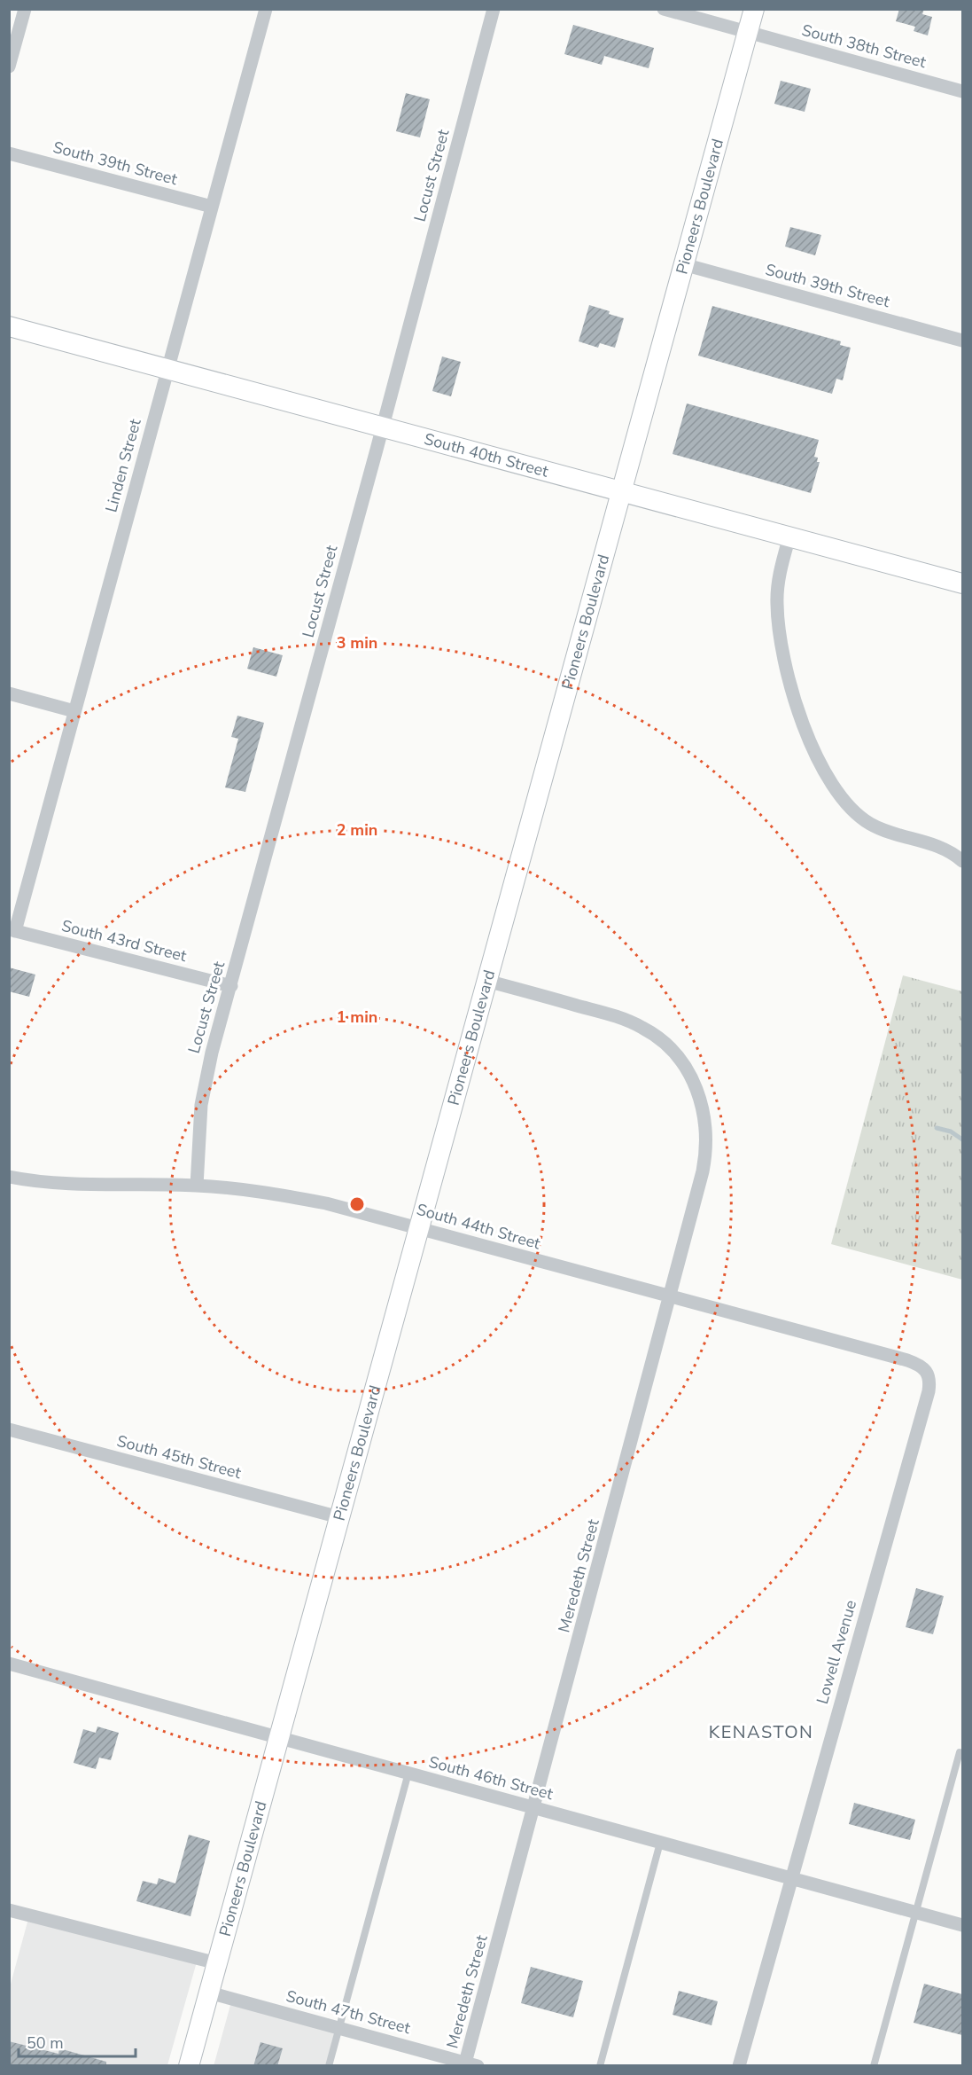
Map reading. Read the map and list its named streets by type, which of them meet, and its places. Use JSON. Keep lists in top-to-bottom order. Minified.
{"streets":{"main road":["Pioneers Boulevard","South 40th Street"],"street":["South 38th Street","South 39th Street","Locust Street","Linden Street","South 43rd Street","South 44th Street","South 45th Street","Meredeth Street","Lowell Avenue","South 46th Street","South 47th Street"]},"crossings":[["South 38th Street","Pioneers Boulevard"],["South 39th Street","Pioneers Boulevard"],["South 39th Street","Linden Street"],["Locust Street","South 40th Street"],["Locust Street","South 43rd Street"],["Locust Street","South 44th Street"],["Pioneers Boulevard","South 40th Street"],["Pioneers Boulevard","South 44th Street"],["Pioneers Boulevard","South 45th Street"],["Pioneers Boulevard","Meredeth Street"],["Pioneers Boulevard","South 46th Street"],["Pioneers Boulevard","South 47th Street"],["South 40th Street","Linden Street"],["Linden Street","South 43rd Street"],["South 44th Street","Meredeth Street"],["South 44th Street","Lowell Avenue"],["Meredeth Street","South 46th Street"],["Meredeth Street","South 47th Street"],["Lowell Avenue","South 46th Street"]],"districts":["KENASTON"],"scale_bar":"50 m","rings":["3 min","2 min","1 min"]}
